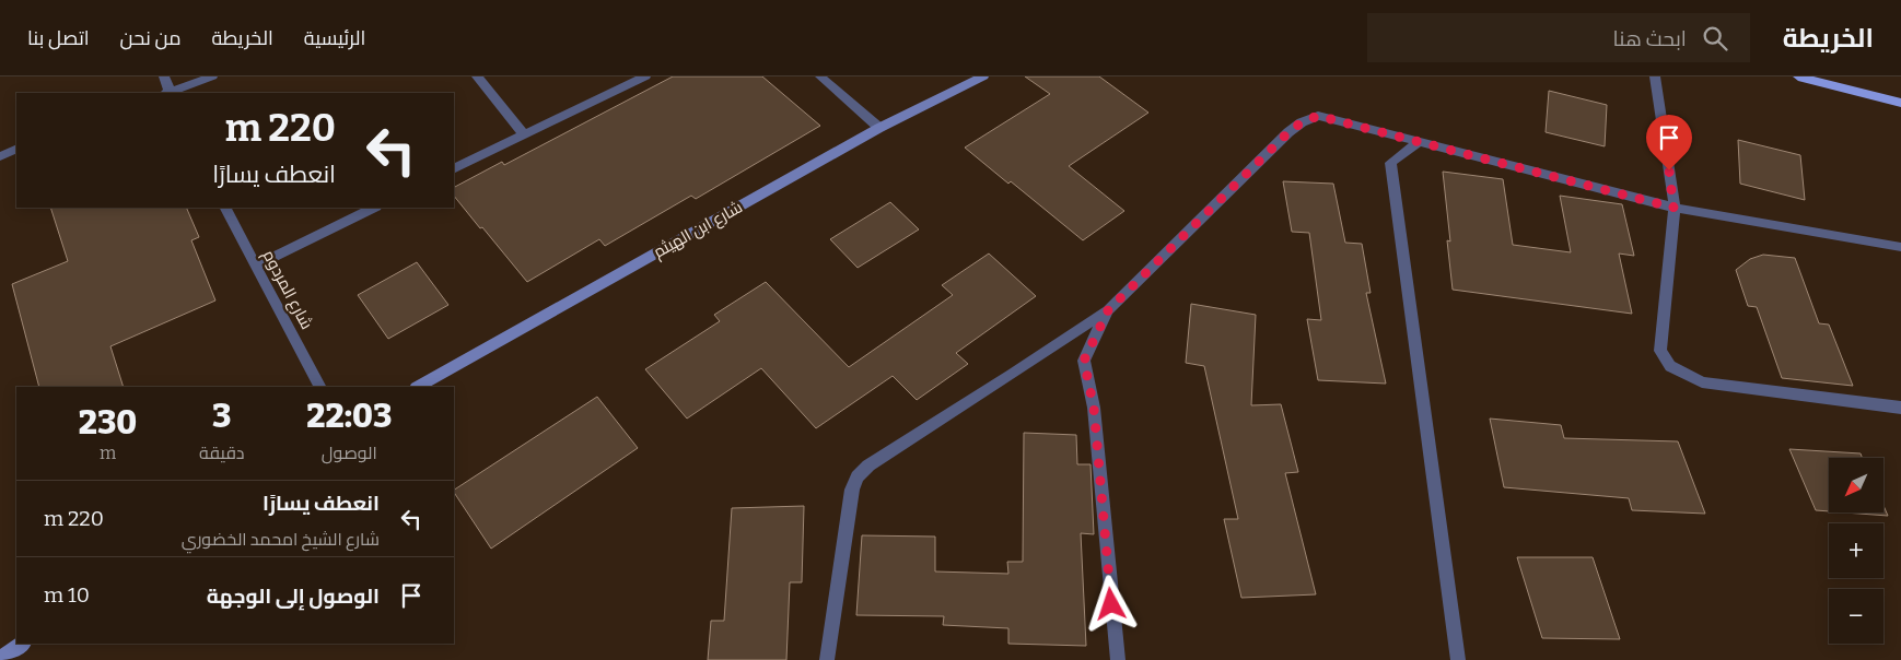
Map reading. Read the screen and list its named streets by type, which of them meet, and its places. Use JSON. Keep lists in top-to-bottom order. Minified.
{"streets":{"main road":["شارع ابن الهيثم"],"street":["شارع المردوم"]},"north":"bottom left","page":{"header":"الخريطة","search":"ابحث هنا","nav":["الرئيسية","الخريطة","من نحن","اتصل بنا"],"turn":["220 m","انعطف يسارًا"],"eta":["22:03","الوصول","3","دقيقة","230","m"],"map_buttons":["+","−"],"list":[{"name":"انعطف يسارًا","note":"شارع الشيخ امحمد الخضوري","value":"220 m"},{"name":"الوصول إلى الوجهة","value":"10 m"}]}}
